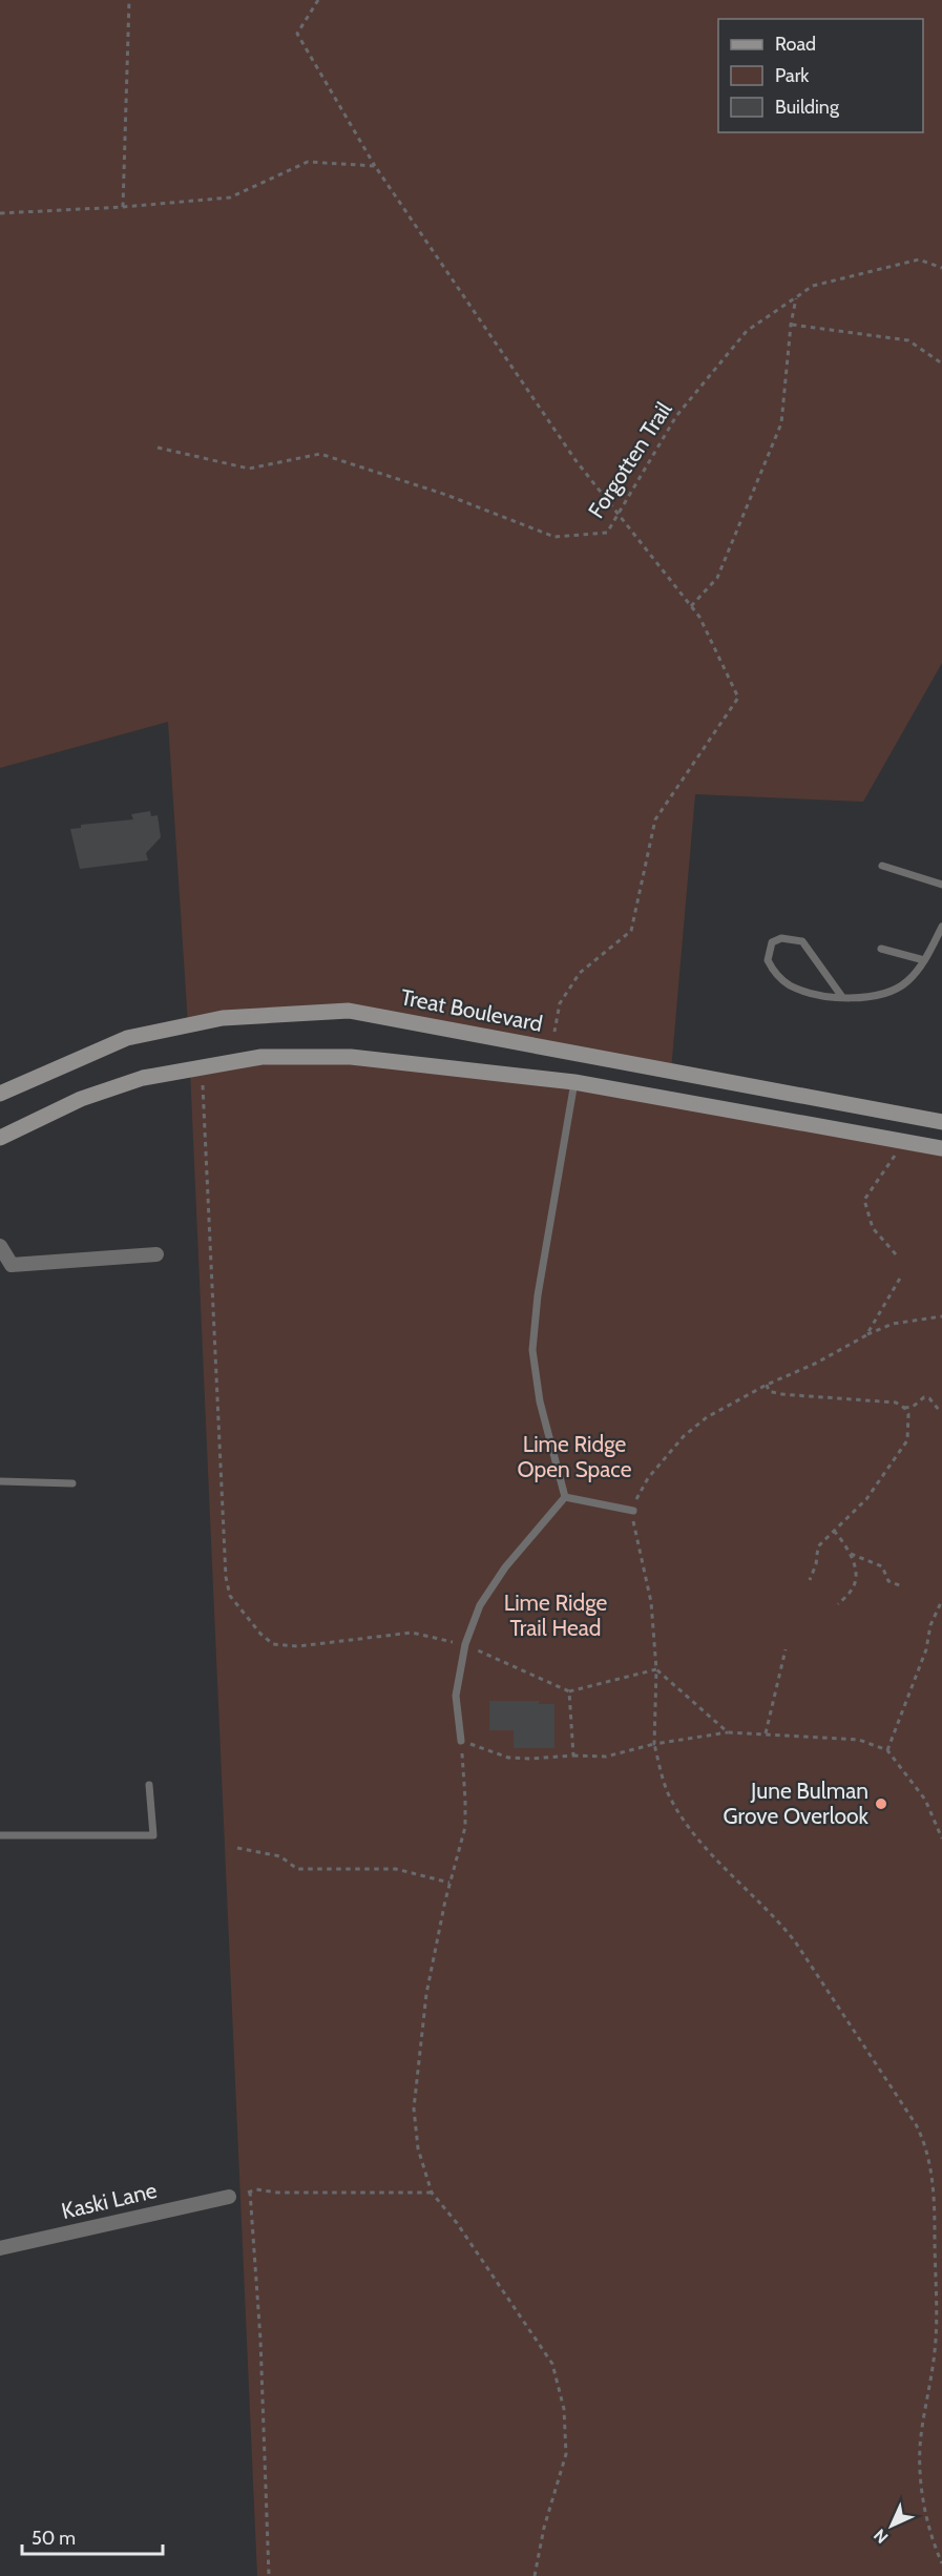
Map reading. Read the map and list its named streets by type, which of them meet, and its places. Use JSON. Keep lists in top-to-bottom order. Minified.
{"streets":{"main road":["Treat Boulevard"],"street":["Kaski Lane"],"path":["Forgotten Trail"]},"parks":["Lime Ridge Open Space","Lime Ridge Trail Head"],"places":["June Bulman Grove Overlook"],"legend":["Road","Park","Building"],"scale_bar":"50 m","north":"bottom left"}
